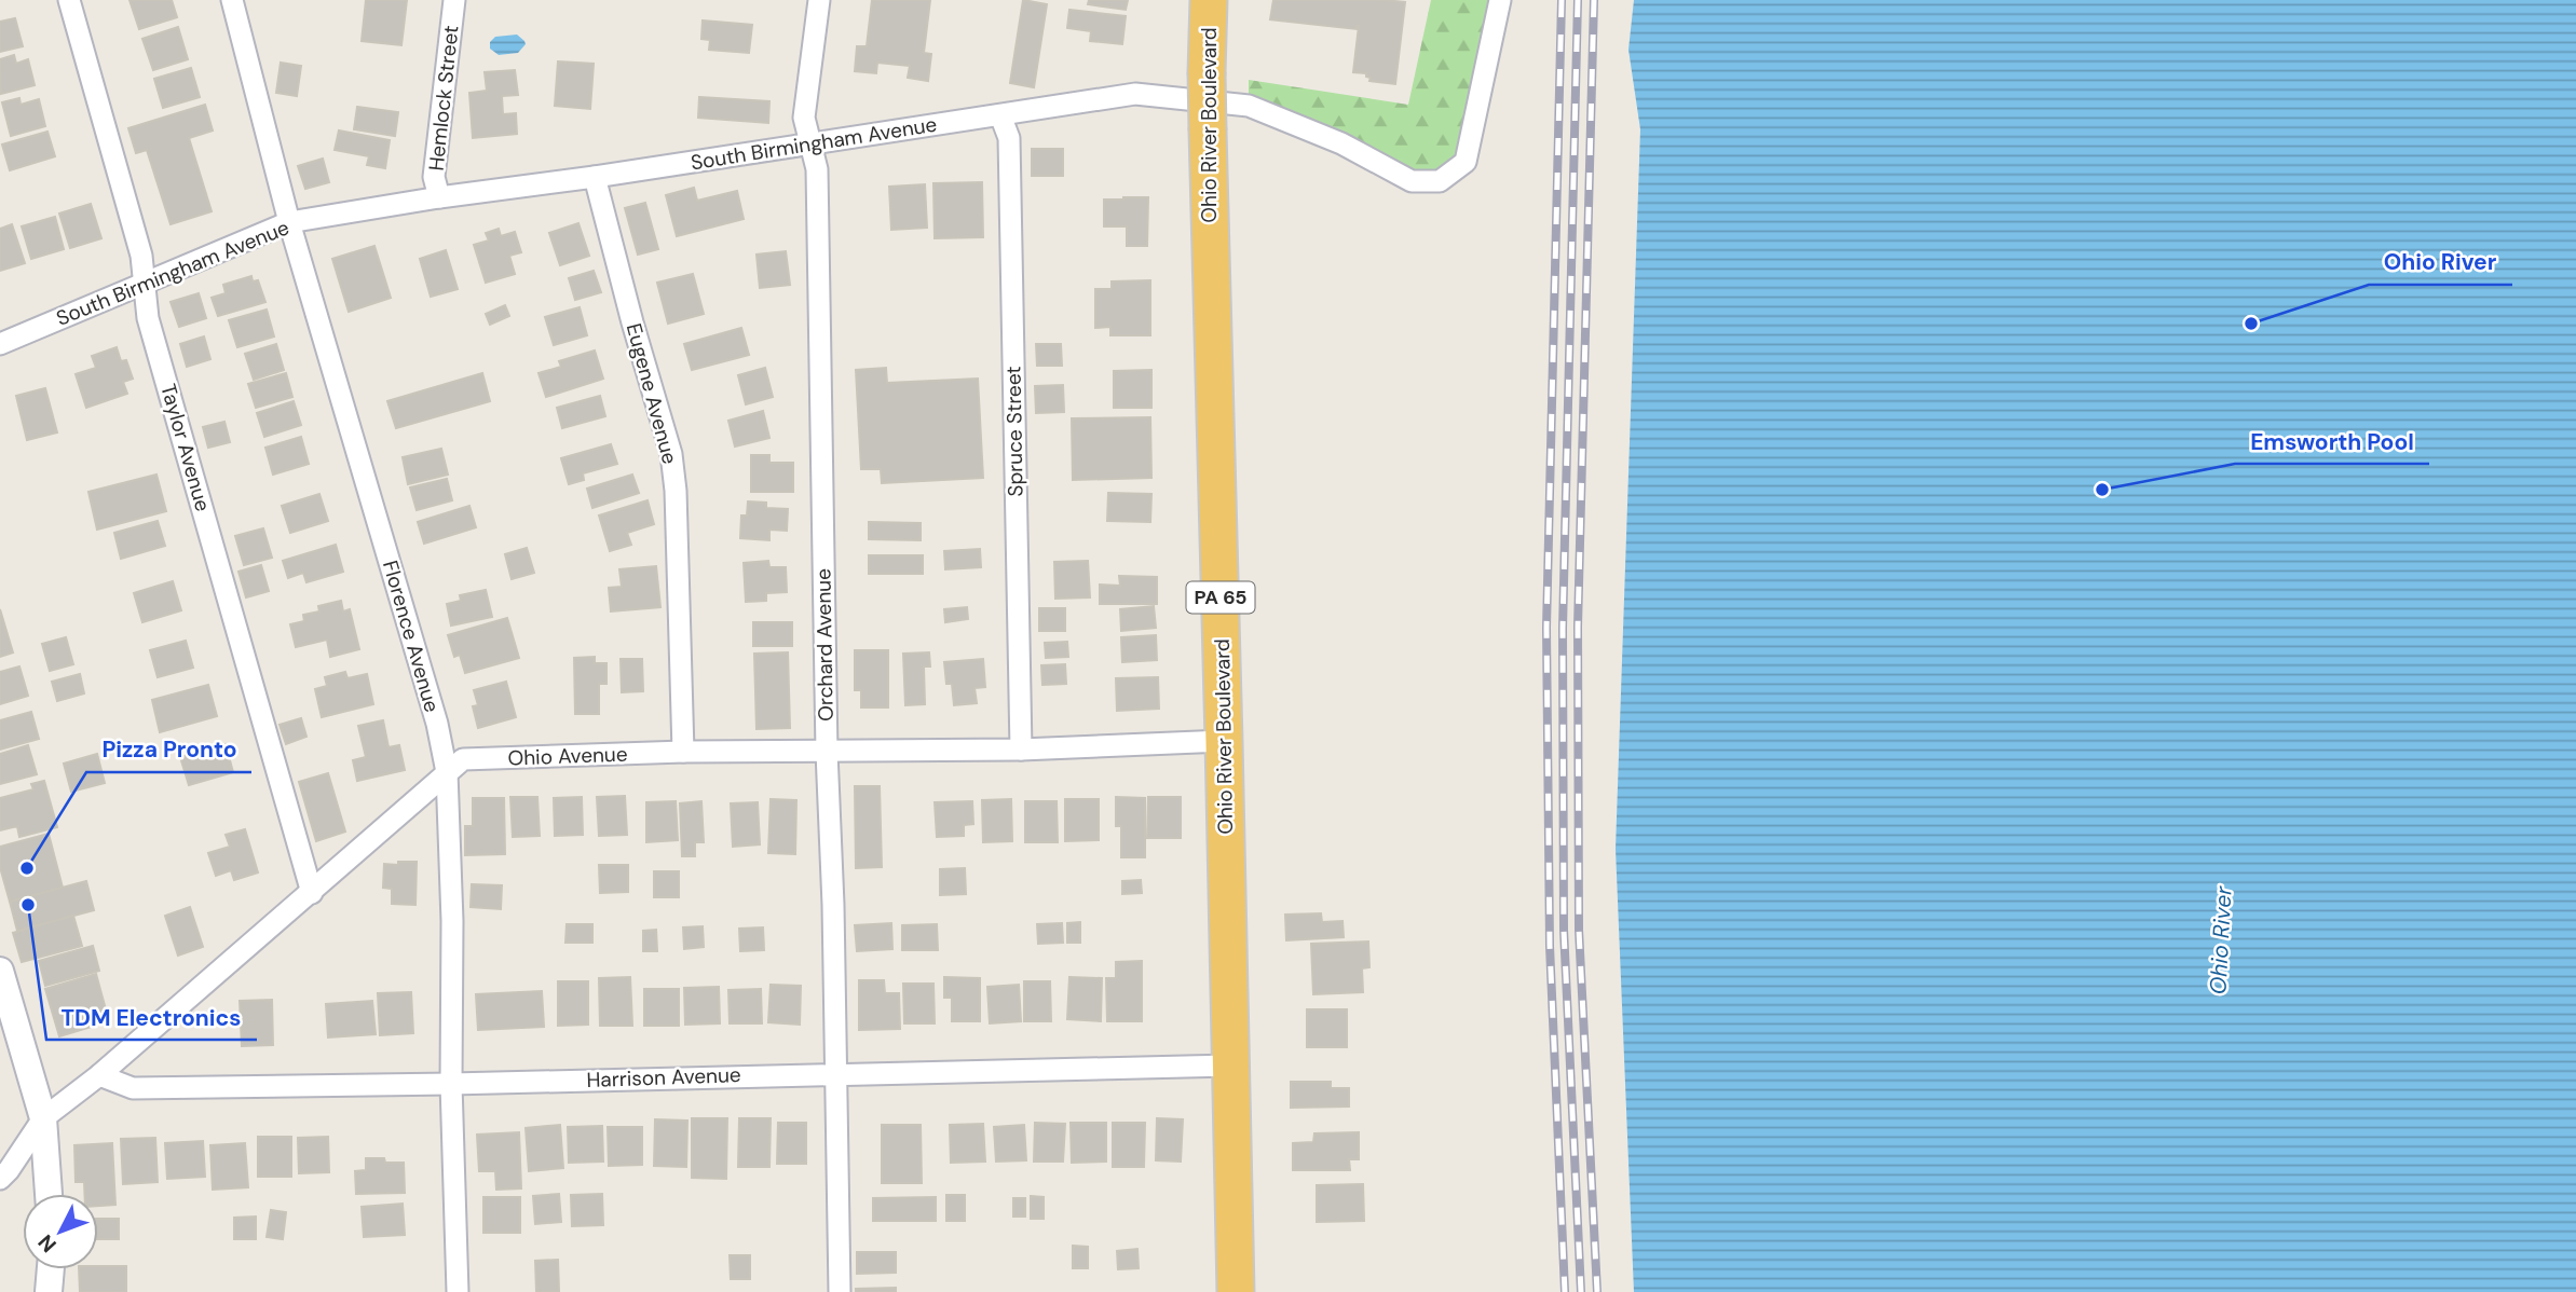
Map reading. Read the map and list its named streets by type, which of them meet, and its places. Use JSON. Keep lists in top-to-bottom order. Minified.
{"streets":{"highway":["Ohio River Boulevard","PA 65"],"street":["Hemlock Street","South Birmingham Avenue","Eugene Avenue","Spruce Street","Taylor Avenue","Florence Avenue","Orchard Avenue","Ohio Avenue","Harrison Avenue"]},"crossings":[["Hemlock Street","South Birmingham Avenue"],["Ohio River Boulevard","Ohio Avenue"],["Ohio River Boulevard","Harrison Avenue"],["South Birmingham Avenue","Eugene Avenue"],["South Birmingham Avenue","Spruce Street"],["South Birmingham Avenue","Taylor Avenue"],["South Birmingham Avenue","Florence Avenue"],["South Birmingham Avenue","Orchard Avenue"],["Eugene Avenue","Ohio Avenue"],["Spruce Street","Ohio Avenue"],["Taylor Avenue","Ohio Avenue"],["Florence Avenue","Ohio Avenue"],["Florence Avenue","Harrison Avenue"],["Orchard Avenue","Ohio Avenue"],["Orchard Avenue","Harrison Avenue"],["Ohio Avenue","Harrison Avenue"]],"water":["Ohio River"],"places":["Ohio River","Emsworth Pool","Pizza Pronto","TDM Electronics"],"north":"bottom left"}
